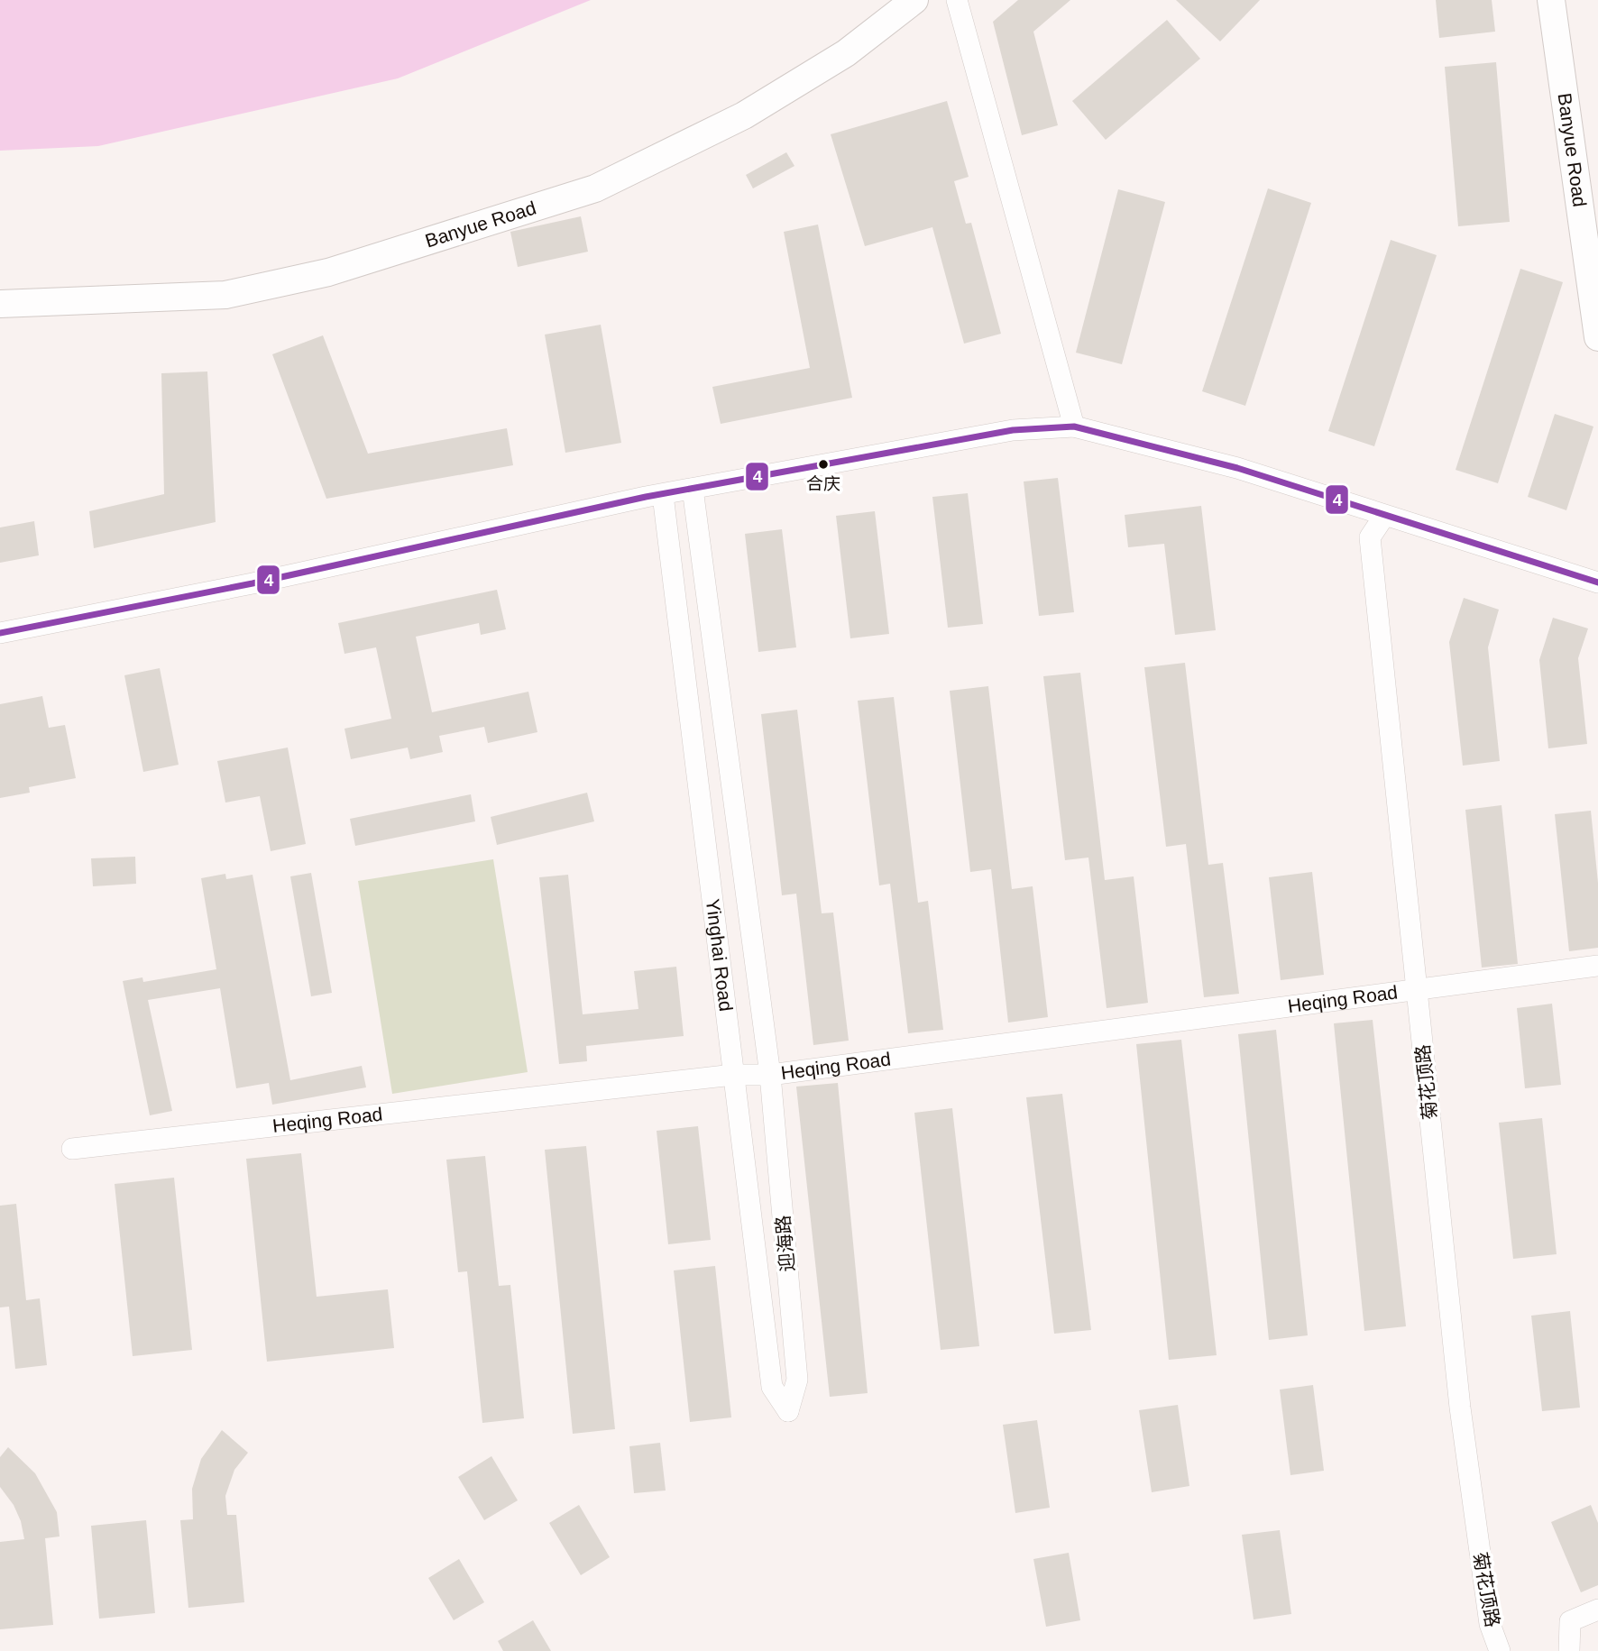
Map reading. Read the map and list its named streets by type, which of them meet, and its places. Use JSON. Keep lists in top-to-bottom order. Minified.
{"streets":{"main road":["Banyue Road"],"street":["Yinghai Road","Heqing Road","菊花顶路"]},"crossings":[["Yinghai Road","Heqing Road"],["Heqing Road","菊花顶路"]],"places":["合庆"],"lines":["transit line 4"]}
